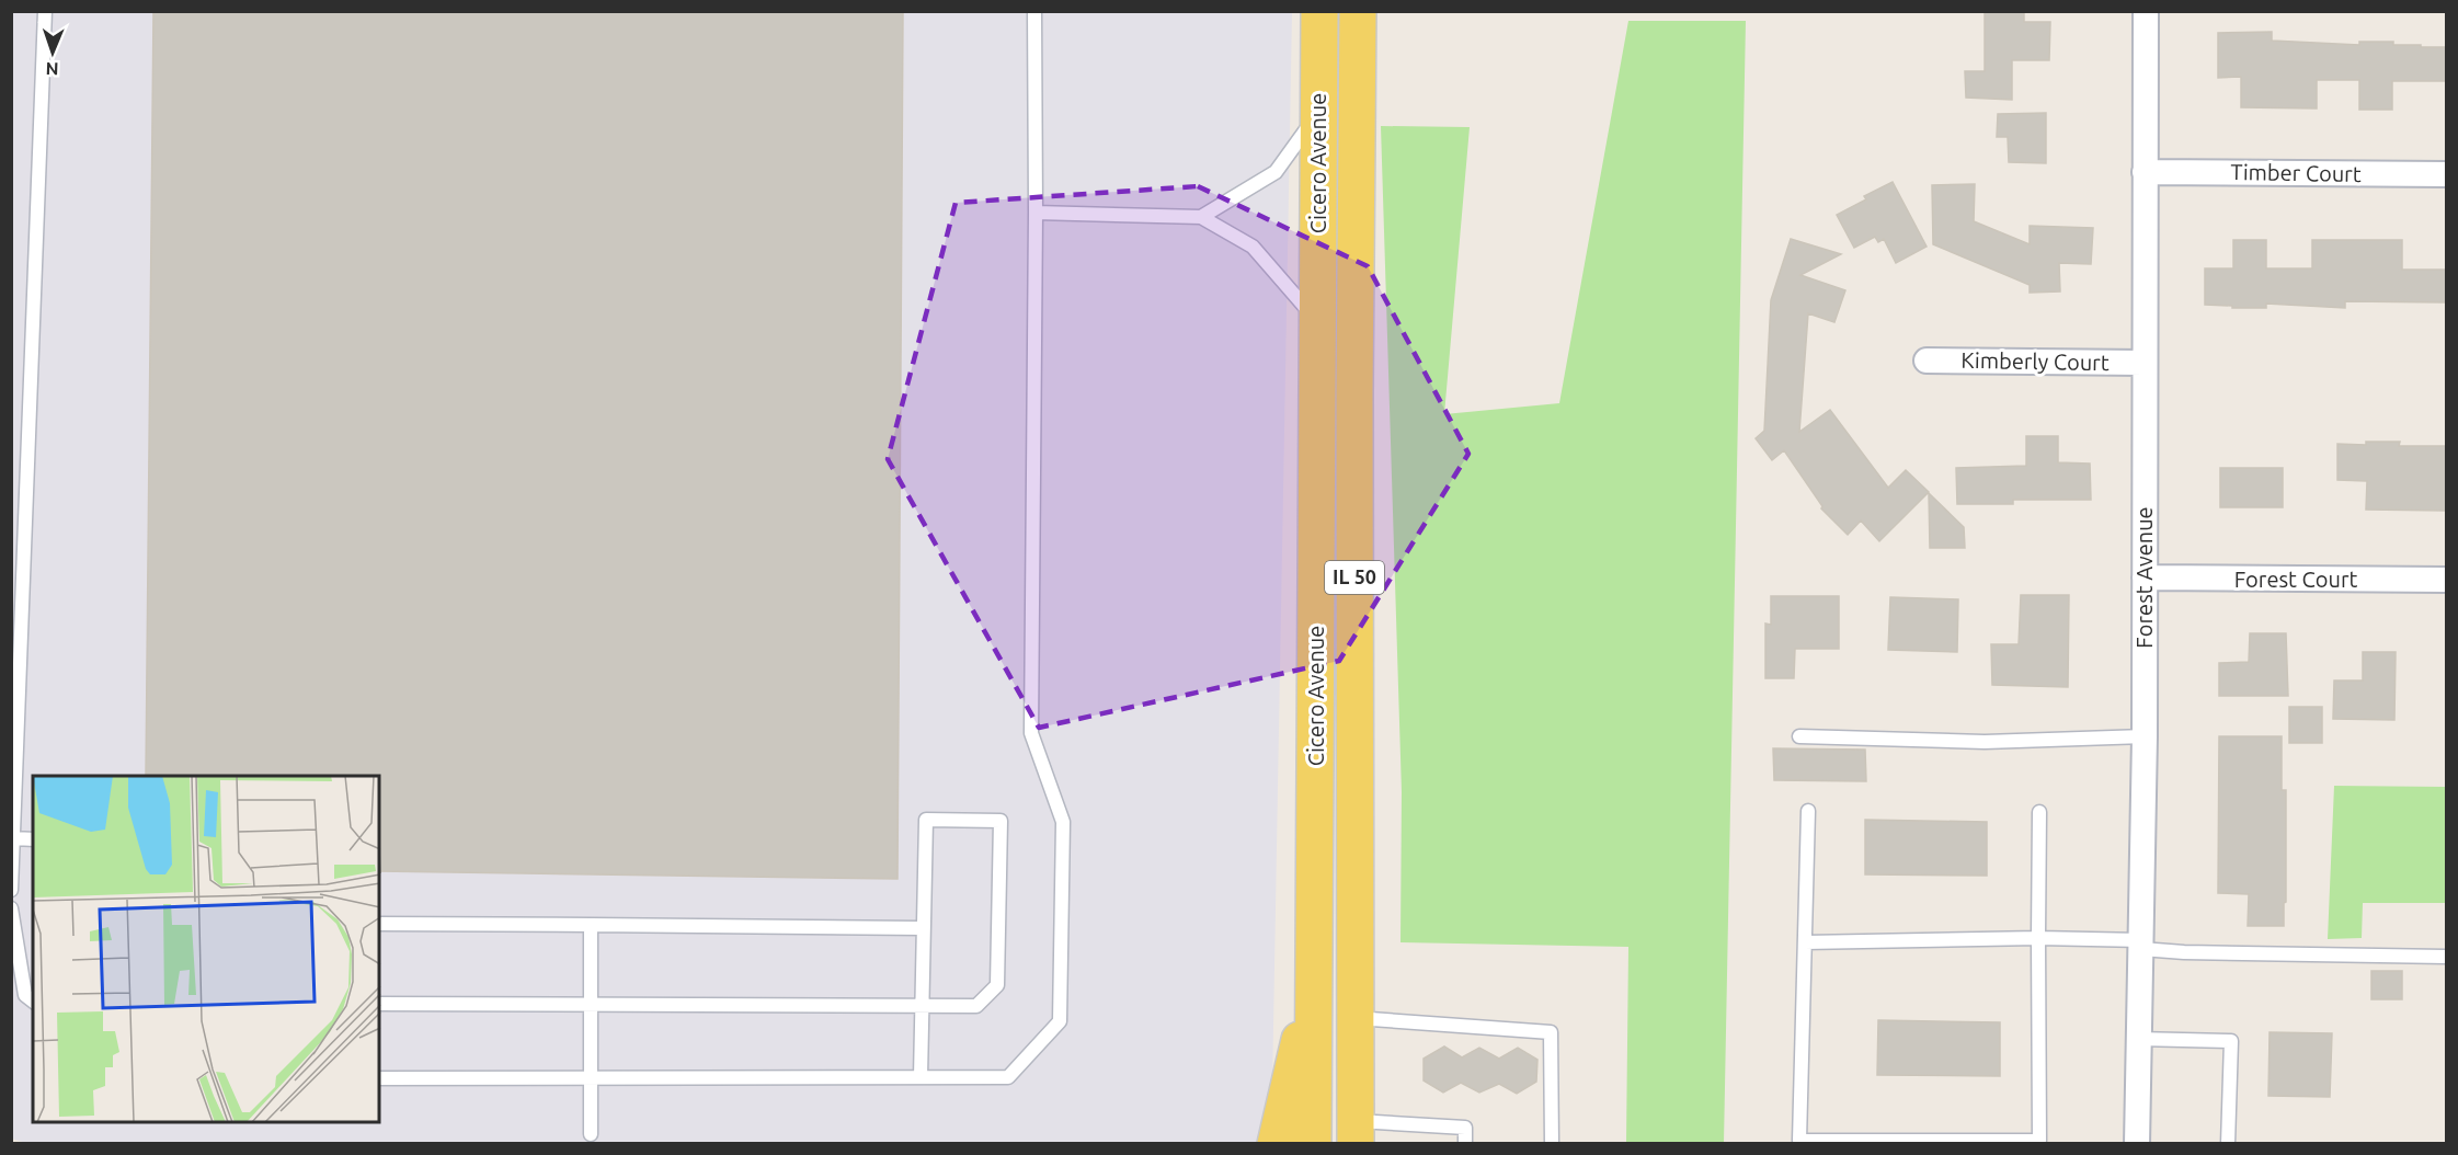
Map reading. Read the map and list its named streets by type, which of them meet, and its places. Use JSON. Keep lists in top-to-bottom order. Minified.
{"streets":{"main road":["Cicero Avenue","IL 50"],"street":["Timber Court","Kimberly Court","Forest Avenue","Forest Court"]},"crossings":[["Timber Court","Forest Avenue"],["Kimberly Court","Forest Avenue"],["Forest Avenue","Forest Court"]],"north":"bottom"}
